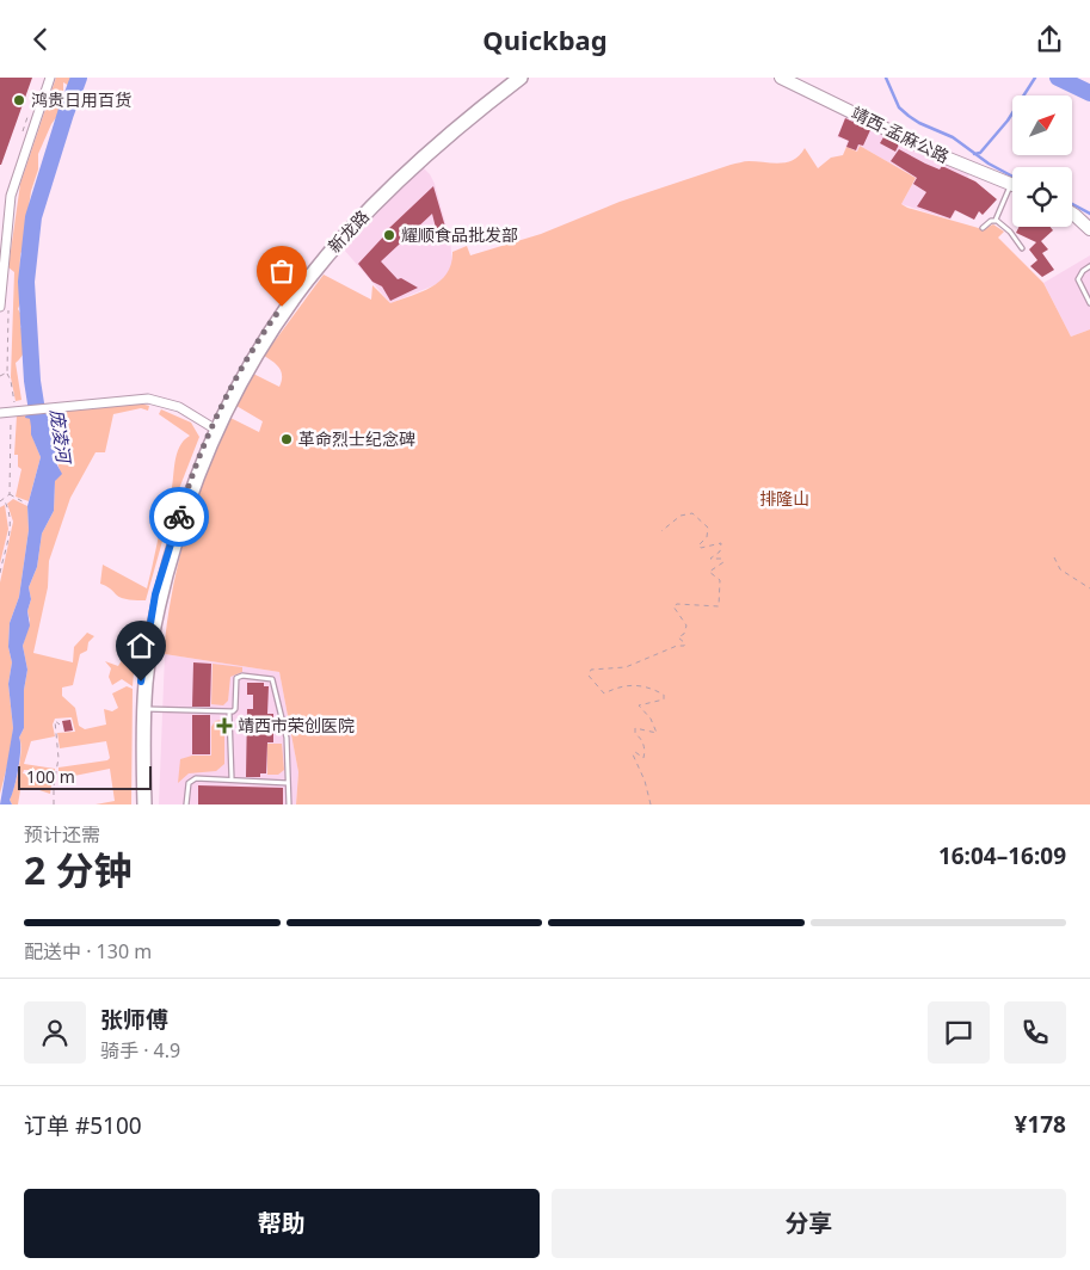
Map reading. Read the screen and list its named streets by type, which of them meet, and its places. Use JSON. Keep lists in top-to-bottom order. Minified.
{"streets":{"main road":["靖西-孟麻公路","新龙路"]},"water":["庞凌河"],"parks":["排隆山"],"places":{"other":["鸿贵日用百货","耀顺食品批发部","革命烈士纪念碑"],"health":["靖西市荣创医院"]},"scale_bar":"100 m","north":"top right","page":{"header":"Quickbag","scale":"100 m","heading":["2 分钟","预计还需","16:04–16:09"],"panel":["张师傅","骑手 · 4.9","订单 #5100","¥178"],"bar":"配送中 · 130 m","buttons":["帮助","分享"]}}
